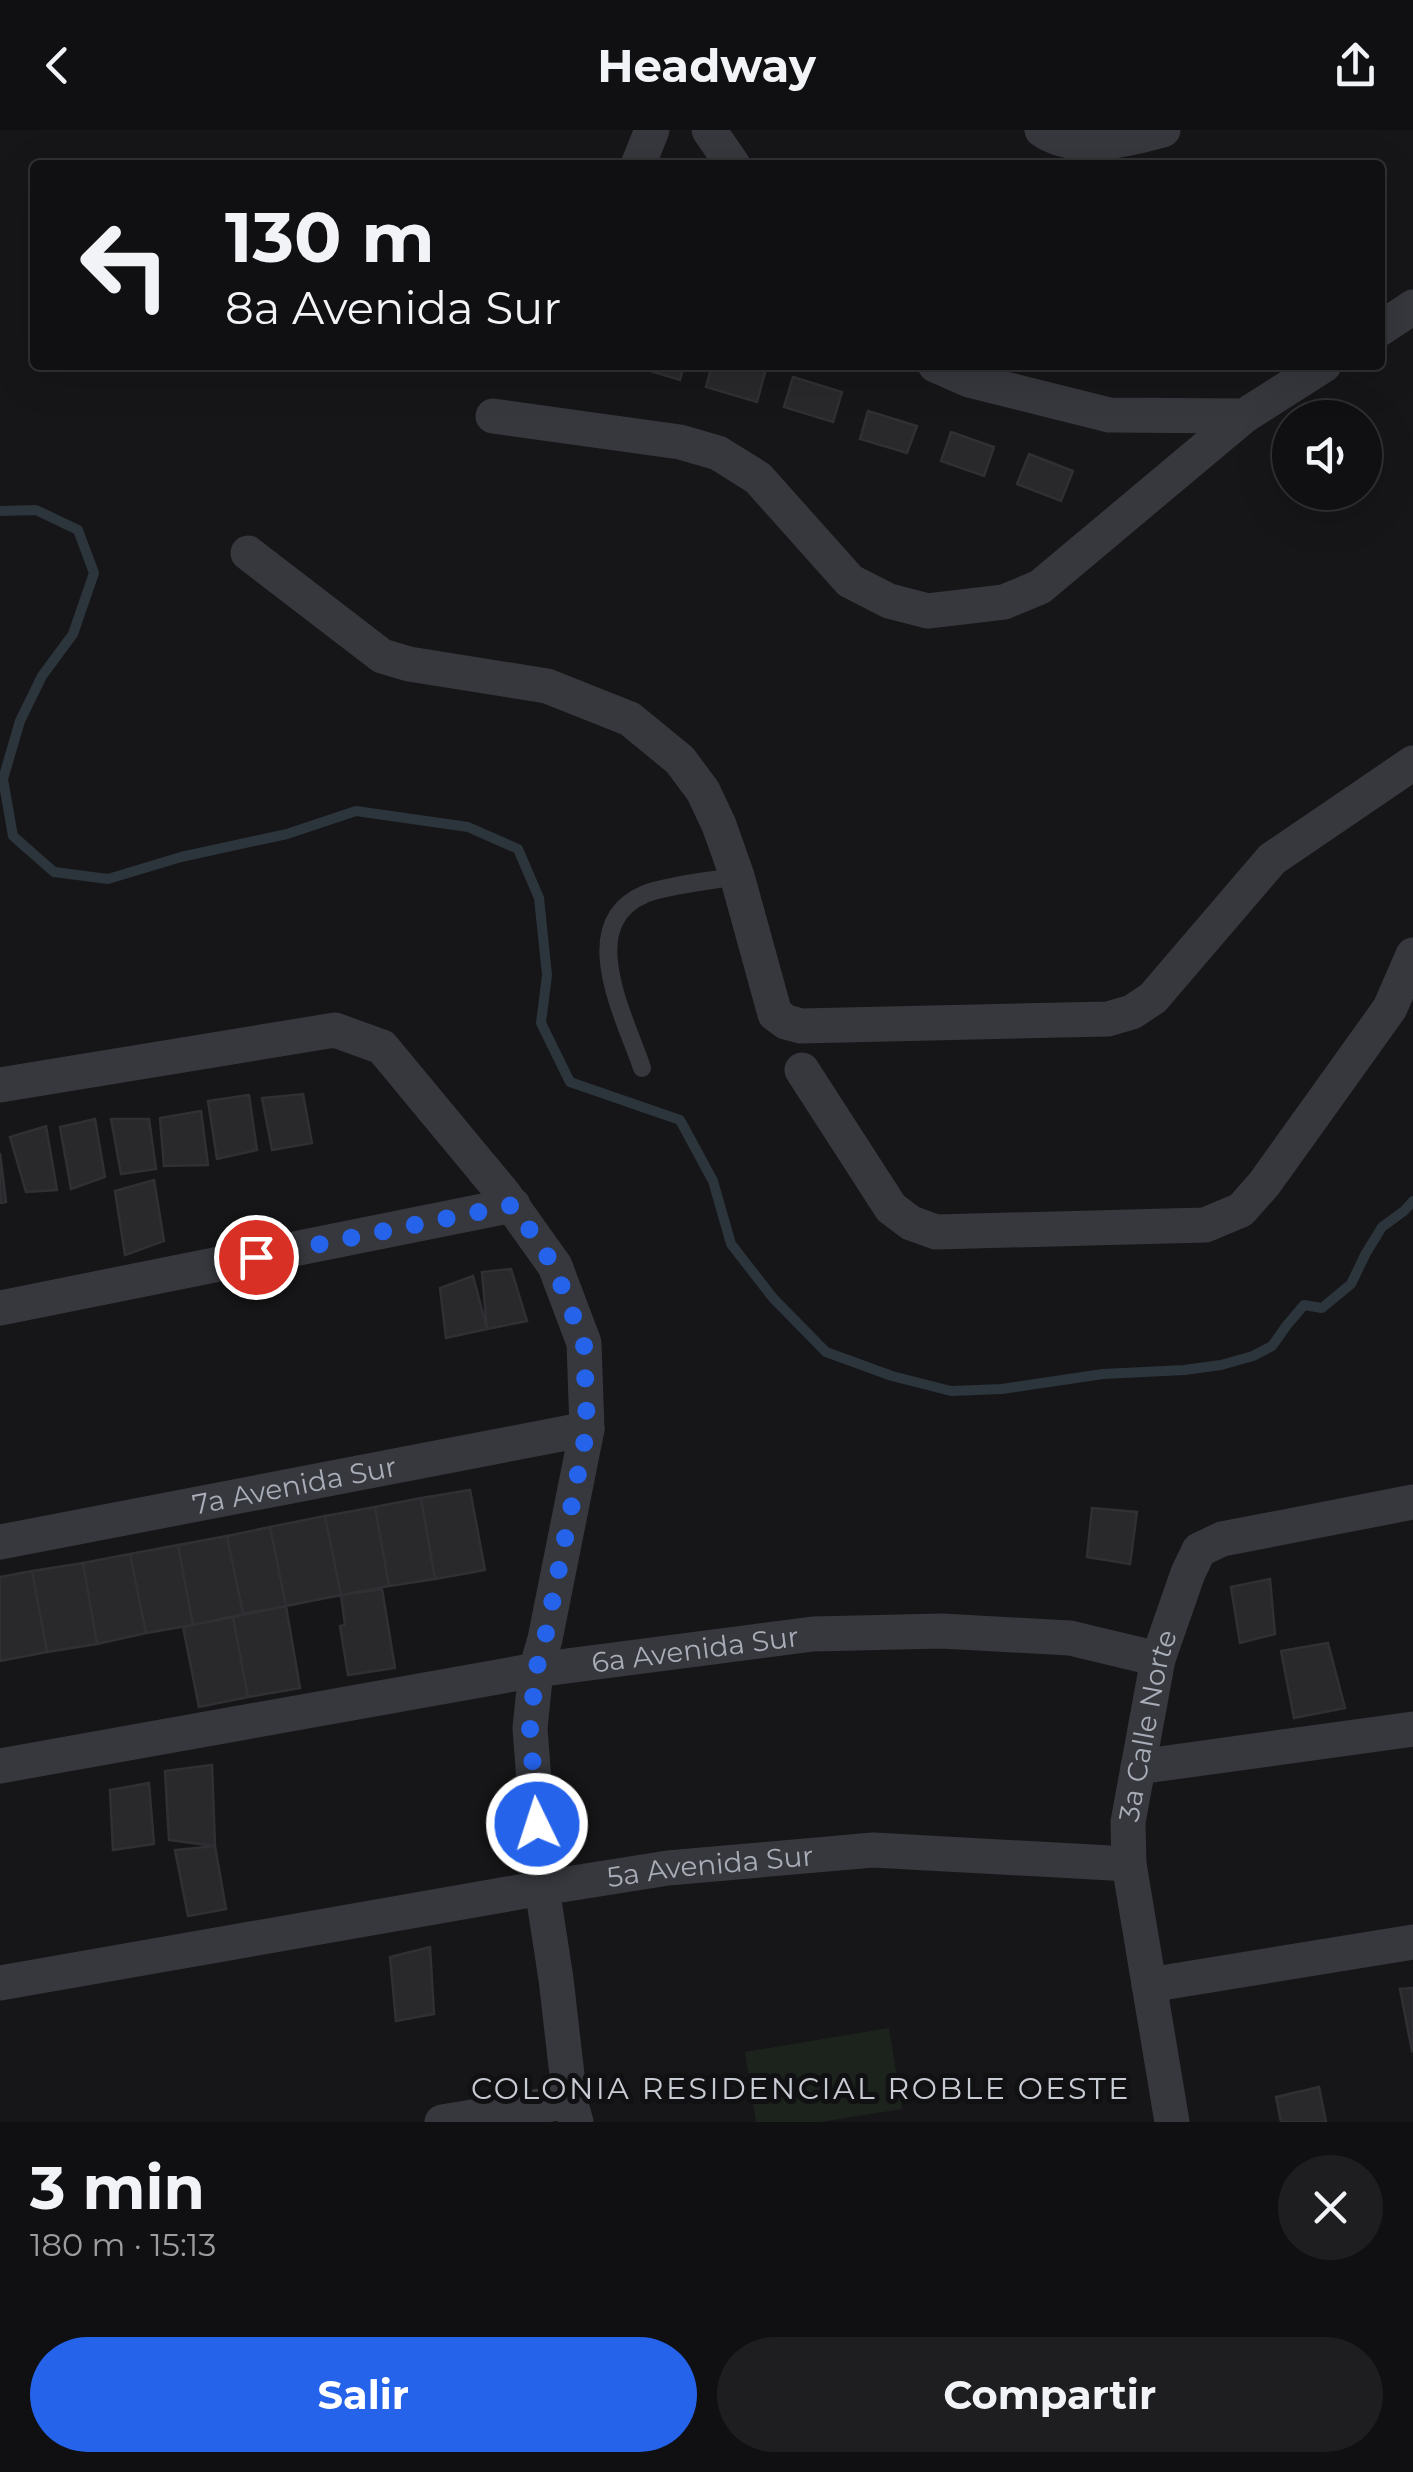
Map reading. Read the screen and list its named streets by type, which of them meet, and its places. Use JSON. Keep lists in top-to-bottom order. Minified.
{"streets":{"street":["7a Avenida Sur","6a Avenida Sur","3a Calle Norte","5a Avenida Sur"]},"crossings":[["6a Avenida Sur","3a Calle Norte"],["3a Calle Norte","5a Avenida Sur"]],"districts":["COLONIA RESIDENCIAL ROBLE OESTE"],"page":{"header":"Headway","turn":["130 m","8a Avenida Sur"],"heading":["3 min","180 m · 15:13"],"buttons":["Salir","Compartir"]}}
